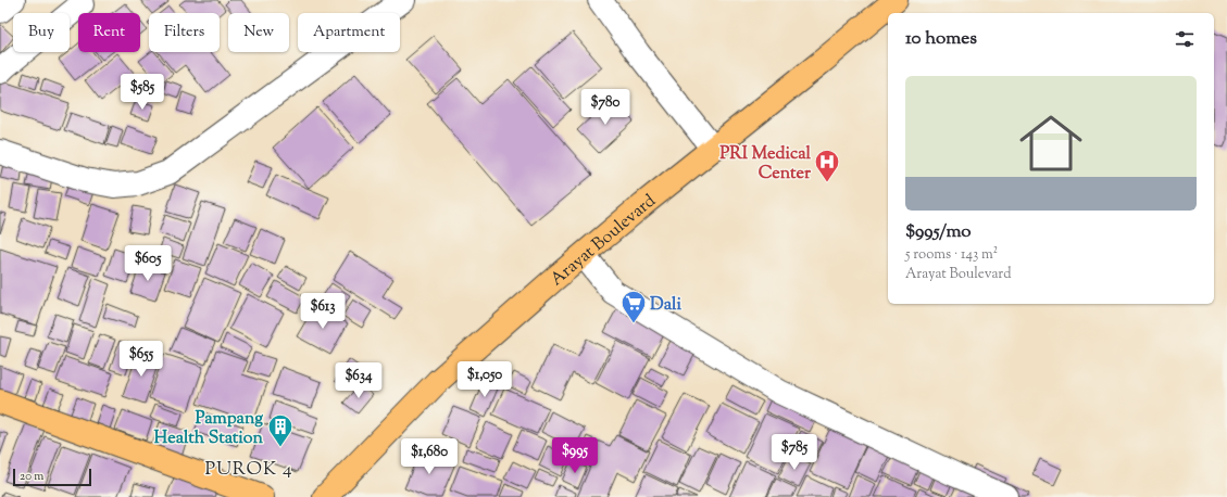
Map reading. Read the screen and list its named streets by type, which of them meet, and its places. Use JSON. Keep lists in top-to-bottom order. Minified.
{"streets":{"main road":["Arayat Boulevard"]},"districts":["PUROK 4"],"places":{"hospital":["PRI Medical Center"],"supermarket":["Dali"],"building":["Pampang Health Station"]},"scale_bar":"20 m","page":{"chip":["Buy","Rent","Filters","New","Apartment"],"heading":"10 homes","list":[{"name":"$995/mo","note":"5 rooms · 143 m² · Arayat Boulevard"}],"price":["$585","$780","$605","$613","$655","$1,050","$634","$785","$995","$1,680"],"scale":"20 m"}}
